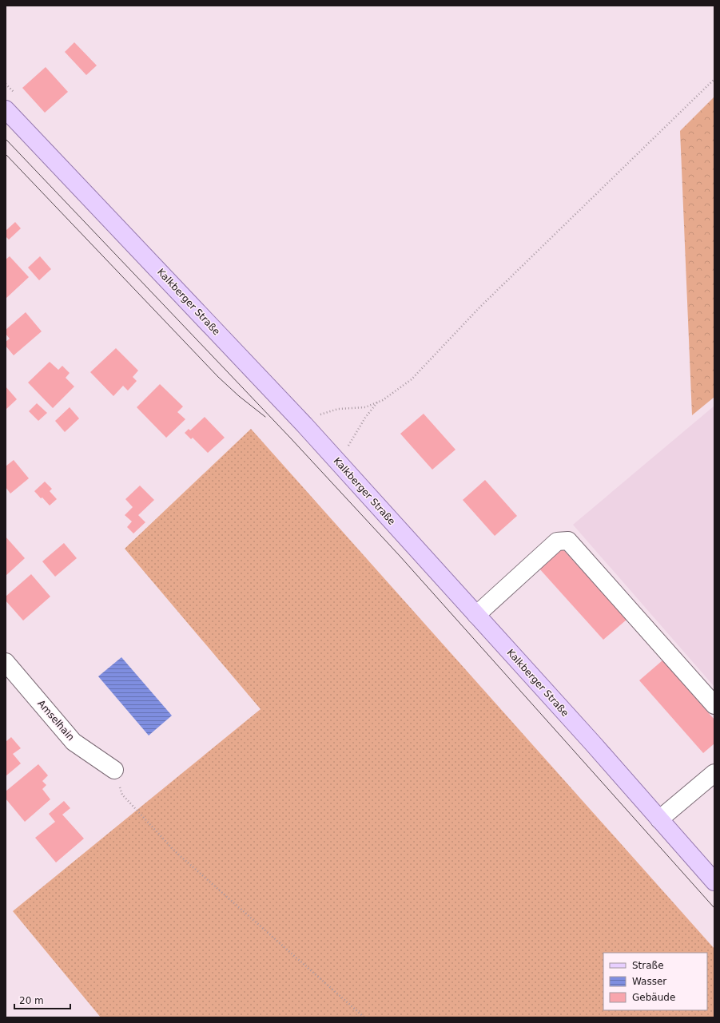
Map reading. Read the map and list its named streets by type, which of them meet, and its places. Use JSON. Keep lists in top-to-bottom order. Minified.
{"streets":{"main road":["Kalkberger Straße"],"street":["Amselhain"]},"legend":["Straße","Wasser","Gebäude"],"scale_bar":"20 m"}
